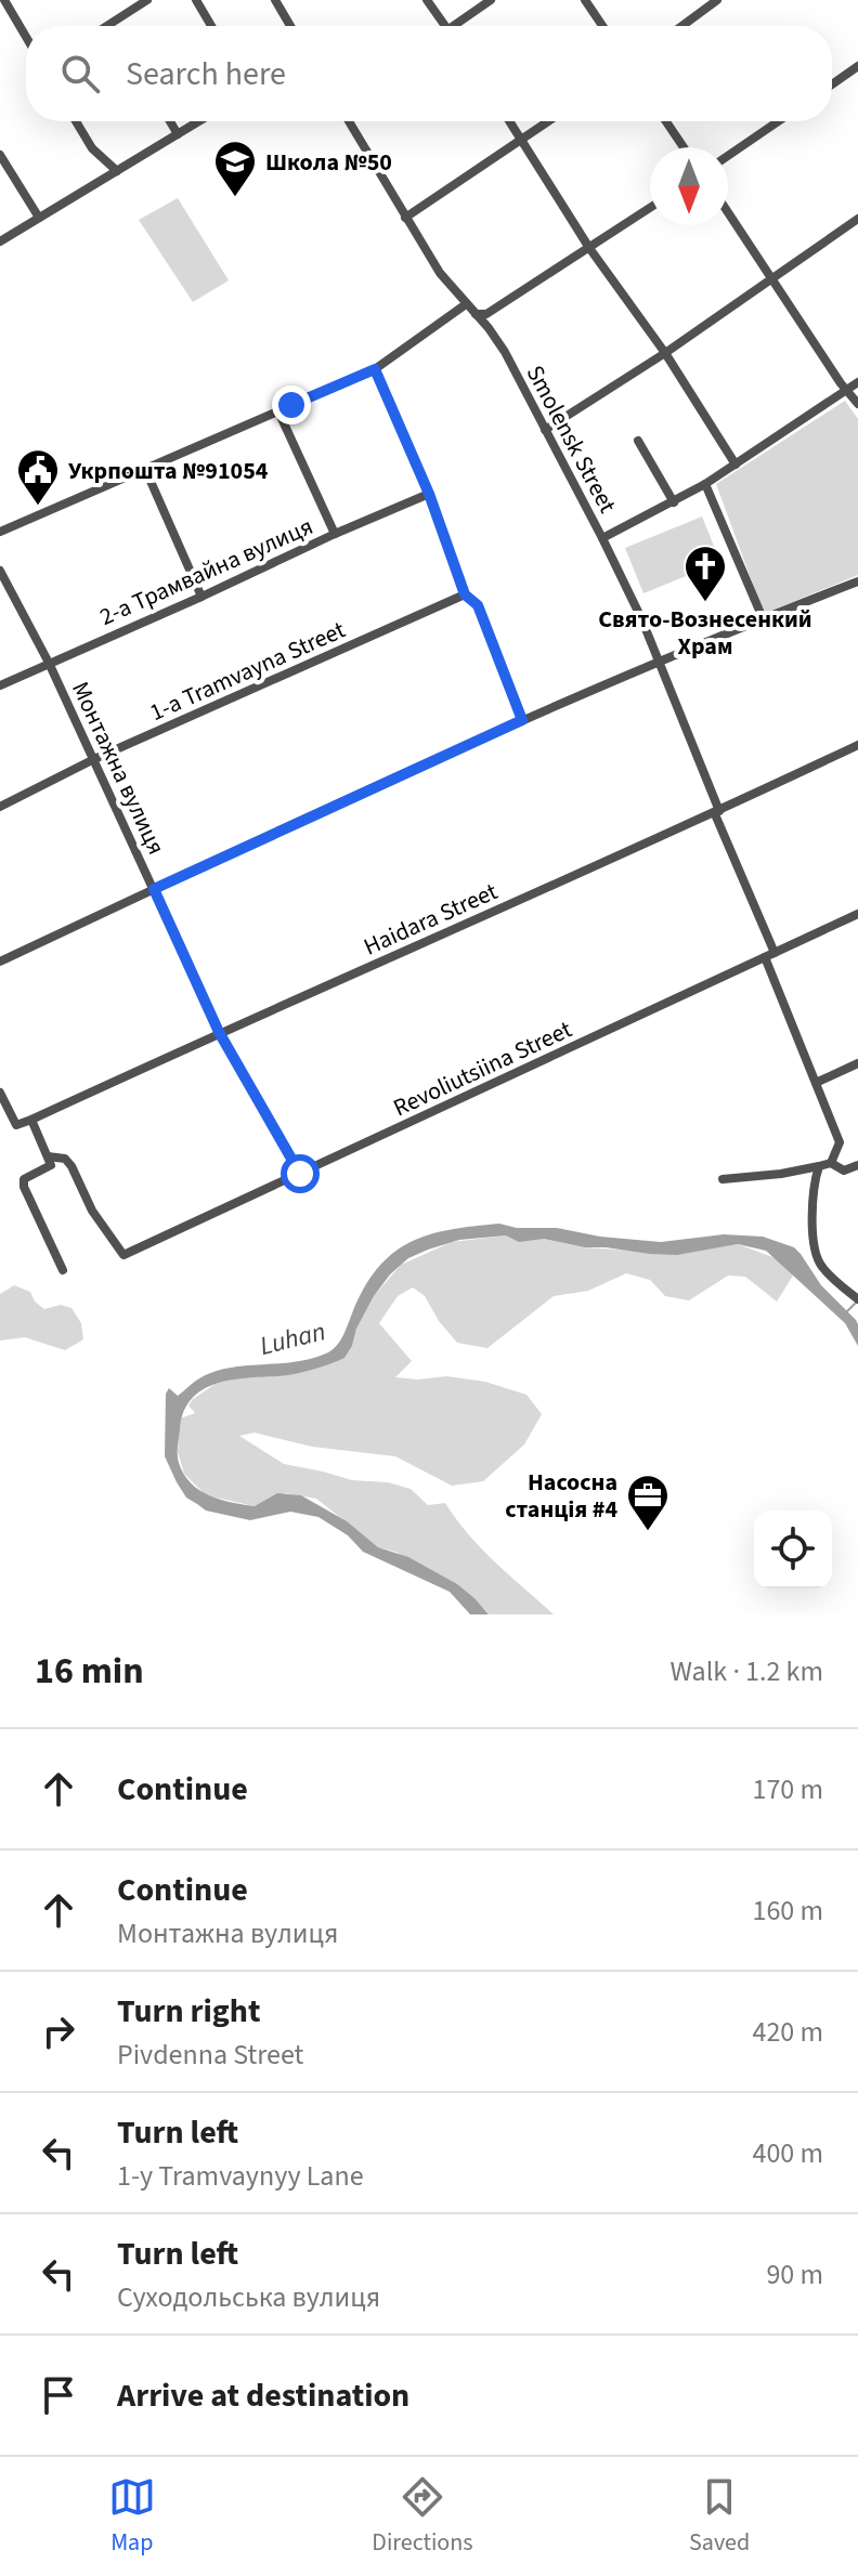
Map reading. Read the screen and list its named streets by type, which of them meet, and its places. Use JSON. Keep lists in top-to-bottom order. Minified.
{"streets":{"street":["Smolensk Street","2-а Трамвайна вулиця","1-a Tramvayna Street","Монтажна вулиця","Haidara Street","Revoliutsiina Street"]},"crossings":[["Smolensk Street","Haidara Street"],["Smolensk Street","Revoliutsiina Street"],["2-а Трамвайна вулиця","Монтажна вулиця"],["1-a Tramvayna Street","Монтажна вулиця"],["Монтажна вулиця","Haidara Street"],["Монтажна вулиця","Revoliutsiina Street"]],"water":["Luhan"],"places":{"school or university":["Школа №50"],"public building":["Укрпошта №91054"],"church":["Свято-Вознесенкий Храм"],"office":["Насосна станція #4"]},"north":"bottom","page":{"search":"Search here","heading":["16 min","Walk · 1.2 km"],"list":[["Continue","170 m"],["Continue","Монтажна вулиця","160 m"],["Turn right","Pivdenna Street","420 m"],["Turn left","1-y Tramvaynyy Lane","400 m"],["Turn left","Суходольська вулиця","90 m"],"Arrive at destination"],"nav":["Map","Directions","Saved"]}}
